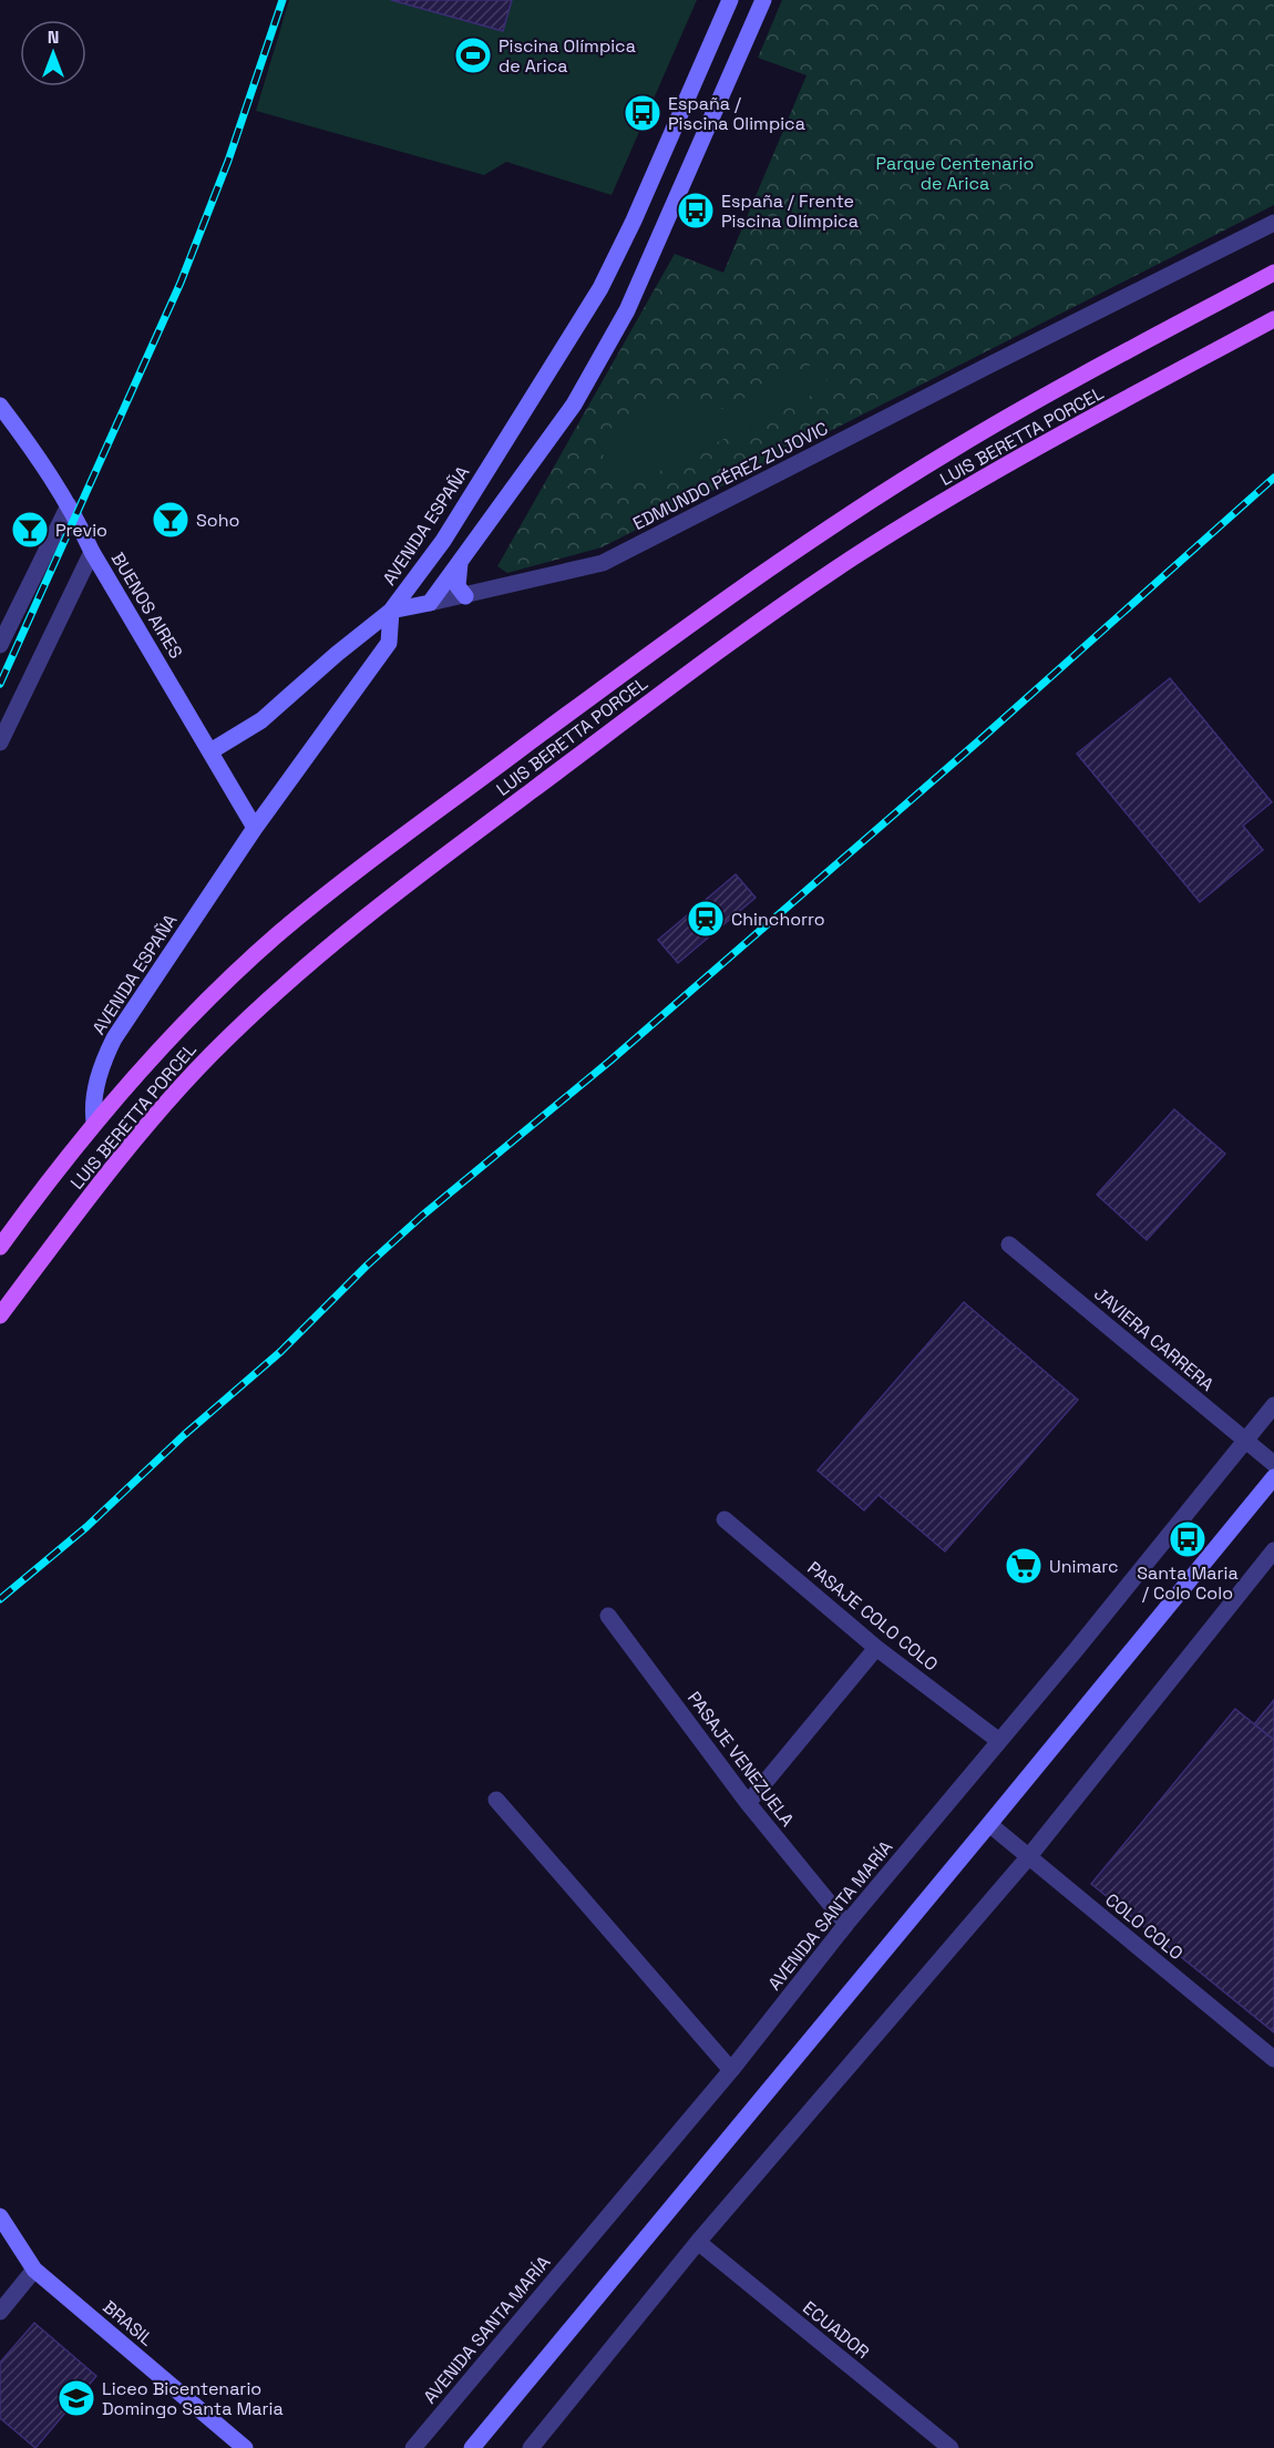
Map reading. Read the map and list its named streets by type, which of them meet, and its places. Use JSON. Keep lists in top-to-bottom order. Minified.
{"streets":{"main road":["LUIS BERETTA PORCEL"],"street":["EDMUNDO PÉREZ ZUJOVIC","AVENIDA ESPAÑA","BUENOS AIRES","JAVIERA CARRERA","PASAJE COLO COLO","PASAJE VENEZUELA","AVENIDA SANTA MARÍA","COLO COLO","BRASIL","ECUADOR"]},"crossings":[["LUIS BERETTA PORCEL","AVENIDA ESPAÑA"],["EDMUNDO PÉREZ ZUJOVIC","AVENIDA ESPAÑA"],["EDMUNDO PÉREZ ZUJOVIC","BUENOS AIRES"],["AVENIDA ESPAÑA","BUENOS AIRES"],["JAVIERA CARRERA","AVENIDA SANTA MARÍA"],["PASAJE COLO COLO","AVENIDA SANTA MARÍA"],["PASAJE VENEZUELA","AVENIDA SANTA MARÍA"]],"parks":["Parque Centenario de Arica"],"places":{"sports":["Piscina Olímpica de Arica"],"bus stop":["España / Piscina Olimpica","España / Frente Piscina Olímpica","Santa Maria / Colo Colo"],"bar":["Soho","Previo"],"station":["Chinchorro"],"supermarket":["Unimarc"],"school or university":["Liceo Bicentenario Domingo Santa Maria"]},"north":"top"}
